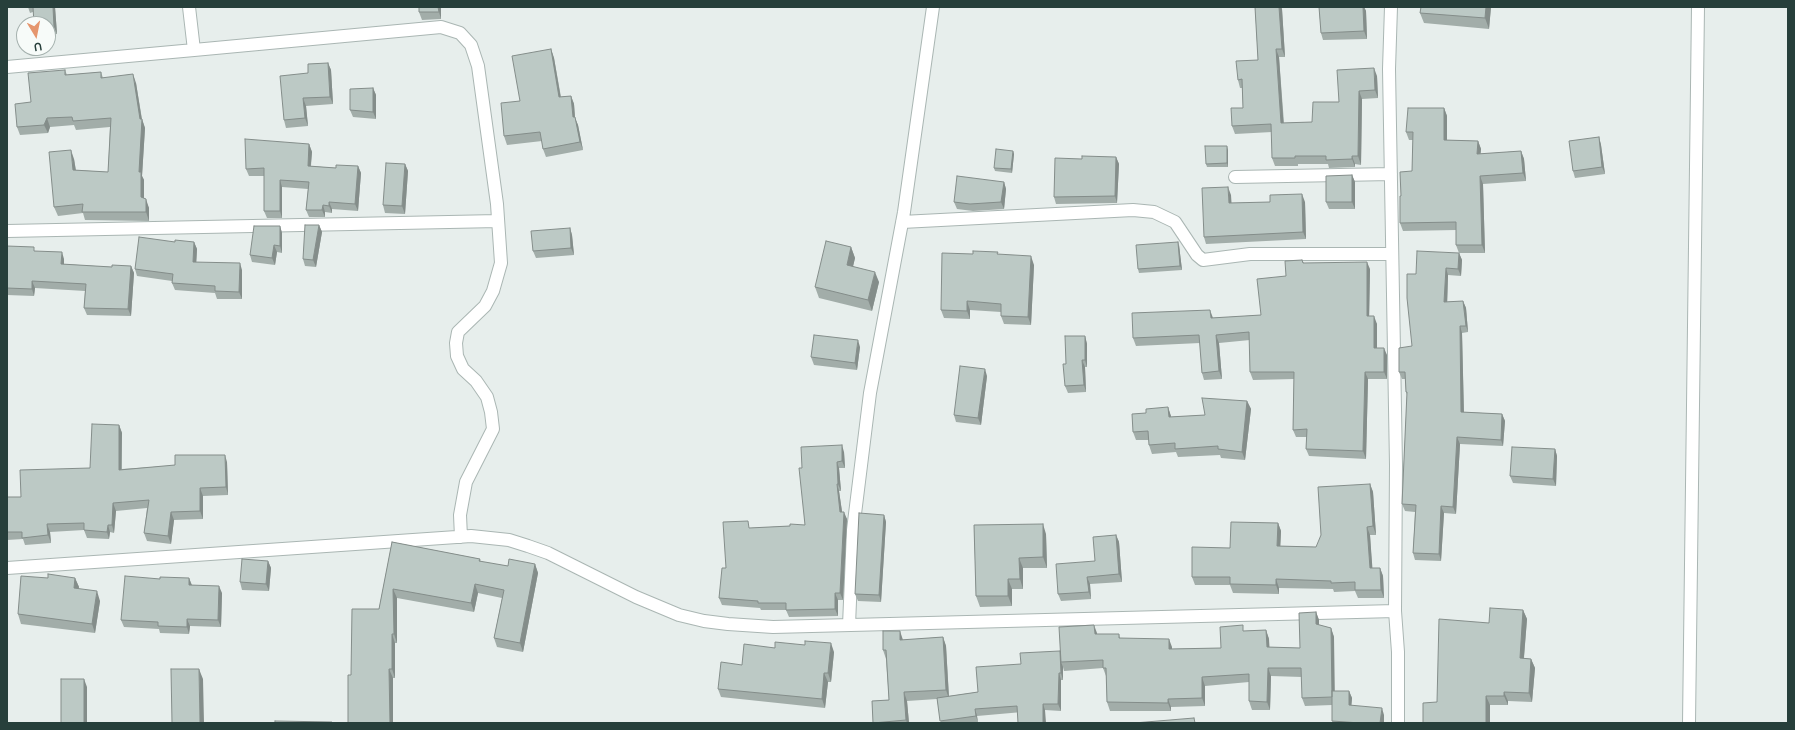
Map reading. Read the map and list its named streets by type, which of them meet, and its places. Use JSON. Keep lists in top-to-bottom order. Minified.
{"north":"bottom"}
